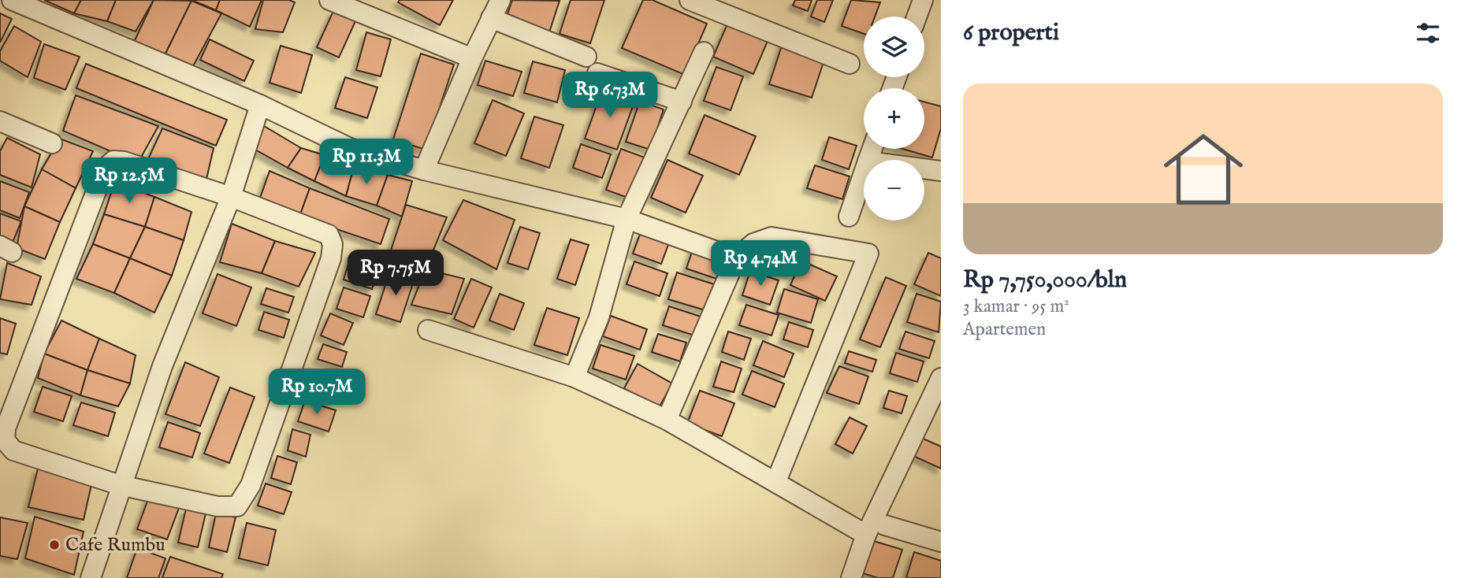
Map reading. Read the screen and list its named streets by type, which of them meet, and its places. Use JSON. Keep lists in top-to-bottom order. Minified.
{"places":["Cafe Rumbu"],"page":{"heading":"6 properti","map_buttons":["+","−"],"list":[{"name":"Rp 7,750,000/bln","note":"3 kamar · 95 m² · Apartemen"}],"price":["Rp 6.73M","Rp 11.3M","Rp 12.5M","Rp 4.74M","Rp 7.75M","Rp 10.7M"]}}
